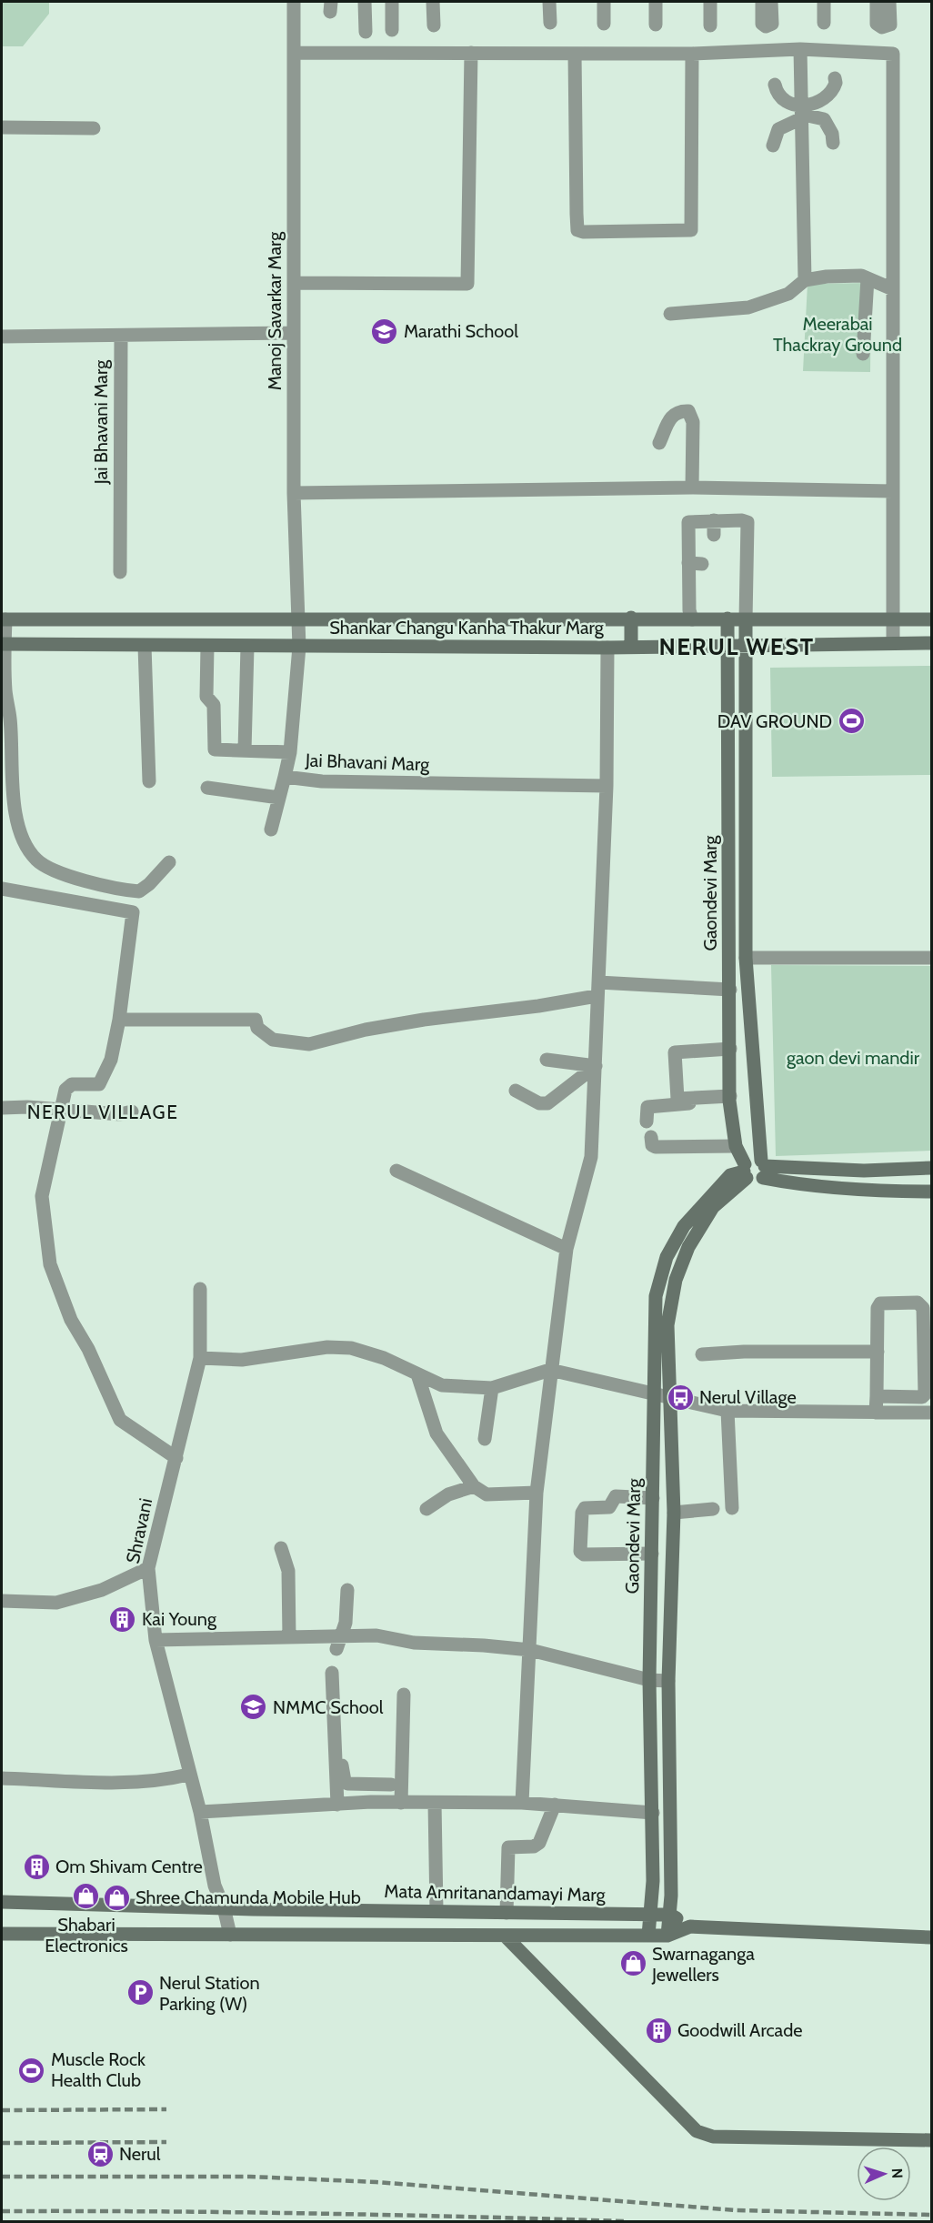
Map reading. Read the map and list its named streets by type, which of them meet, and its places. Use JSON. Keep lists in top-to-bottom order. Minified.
{"streets":{"street":["Manoj Savarkar Marg","Jai Bhavani Marg","Shankar Changu Kanha Thakur Marg","Gaondevi Marg","Shravani","Mata Amritanandamayi Marg"]},"crossings":[["Manoj Savarkar Marg","Jai Bhavani Marg"],["Manoj Savarkar Marg","Shankar Changu Kanha Thakur Marg"],["Jai Bhavani Marg","Shankar Changu Kanha Thakur Marg"],["Shankar Changu Kanha Thakur Marg","Gaondevi Marg"],["Gaondevi Marg","Mata Amritanandamayi Marg"],["Shravani","Mata Amritanandamayi Marg"]],"districts":["NERUL WEST","NERUL VILLAGE"],"parks":["Meerabai Thackray Ground","gaon devi mandir"],"places":{"school or university":["Marathi School","NMMC School"],"sports":["DAV GROUND","Muscle Rock Health Club"],"bus stop":["Nerul Village"],"building":["Kai Young","Om Shivam Centre","Goodwill Arcade"],"shop":["Shabari Electronics","Shree Chamunda Mobile Hub","Swarnaganga Jewellers"],"parking":["Nerul Station Parking (W)"],"station":["Nerul"]},"north":"right"}
